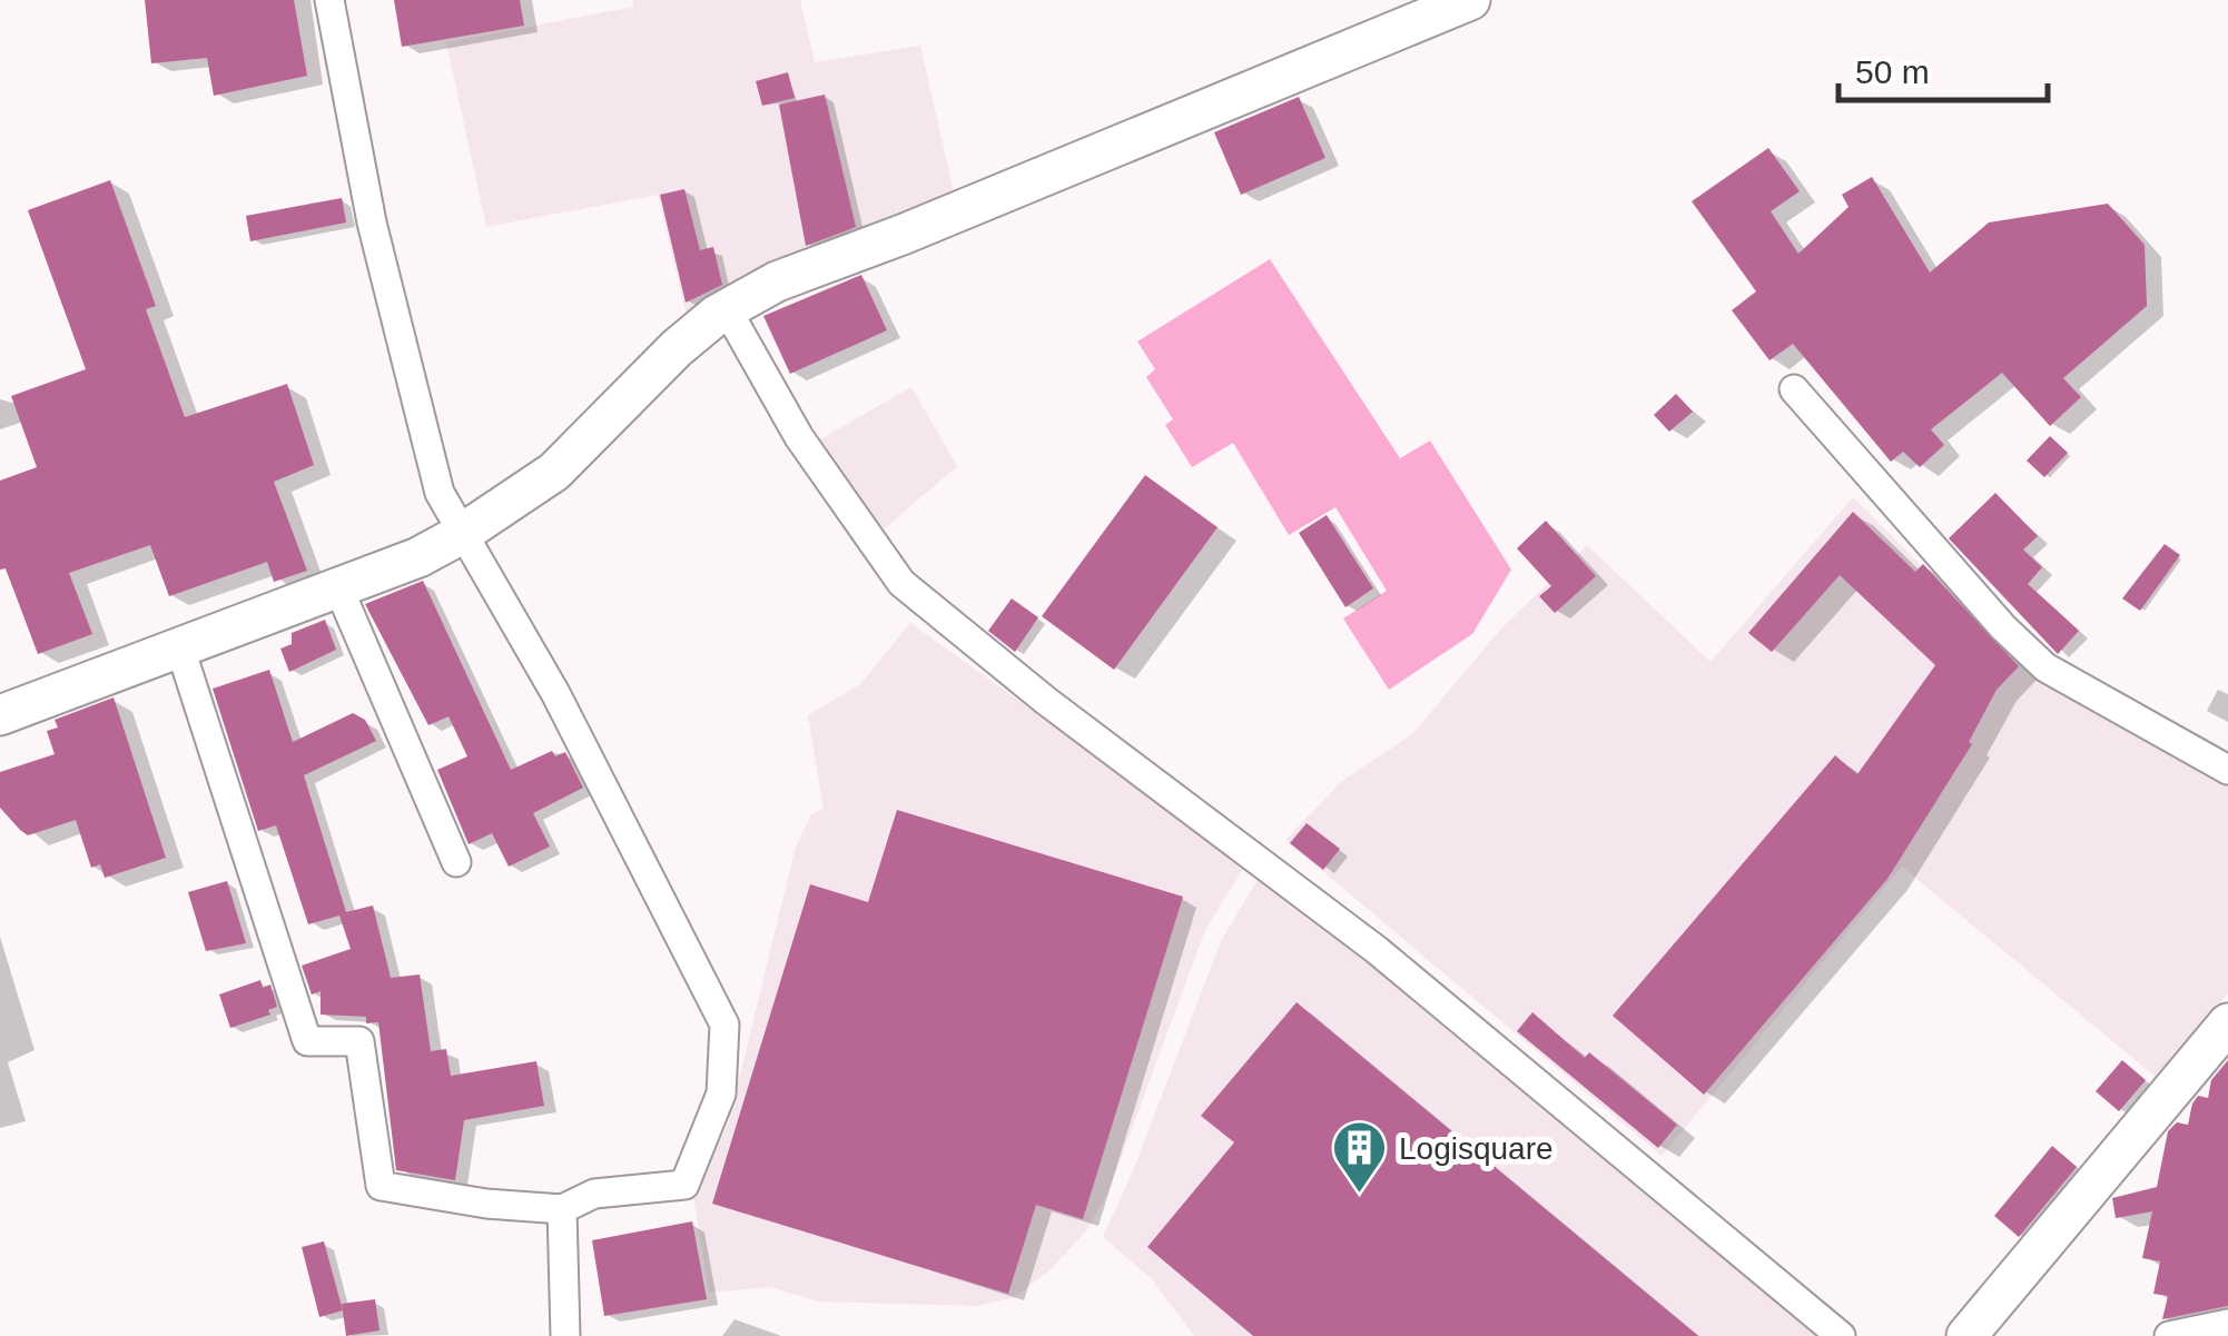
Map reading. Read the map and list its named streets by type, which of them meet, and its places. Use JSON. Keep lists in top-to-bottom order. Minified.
{"places":{"building":["Logisquare"]},"scale_bar":"50 m"}
